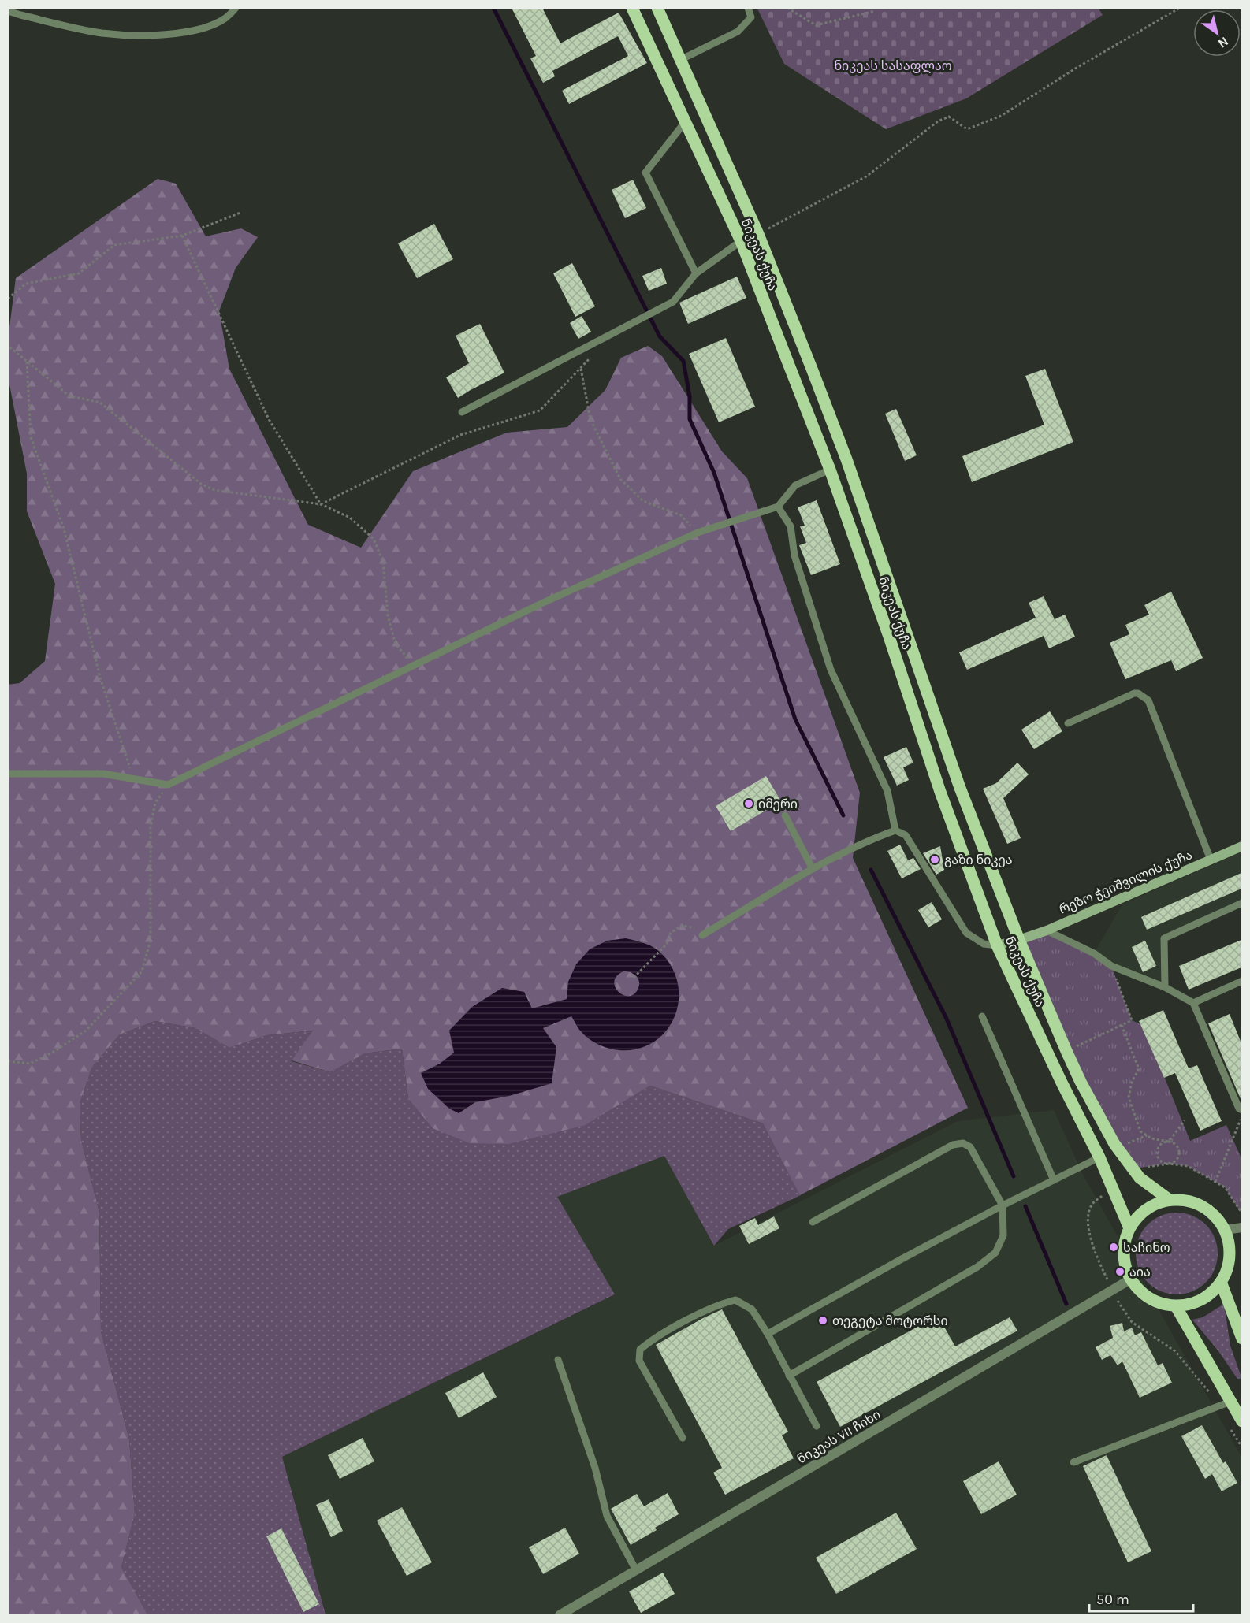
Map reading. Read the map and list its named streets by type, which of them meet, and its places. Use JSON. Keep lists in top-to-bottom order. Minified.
{"streets":{"main road":["ნიკეას ქუჩა","რეზო ჭეიშვილის ქუჩა"],"street":["ნიკეას VII ჩიხი"]},"crossings":[["ნიკეას ქუჩა","რეზო ჭეიშვილის ქუჩა"],["ნიკეას ქუჩა","ნიკეას VII ჩიხი"]],"parks":["ნიკეას სასაფლაო"],"places":["იმერი","გაზი ნიკეა","საჩინო","აია","თეგეტა მოტორსი"],"scale_bar":"50 m","north":"bottom right"}
